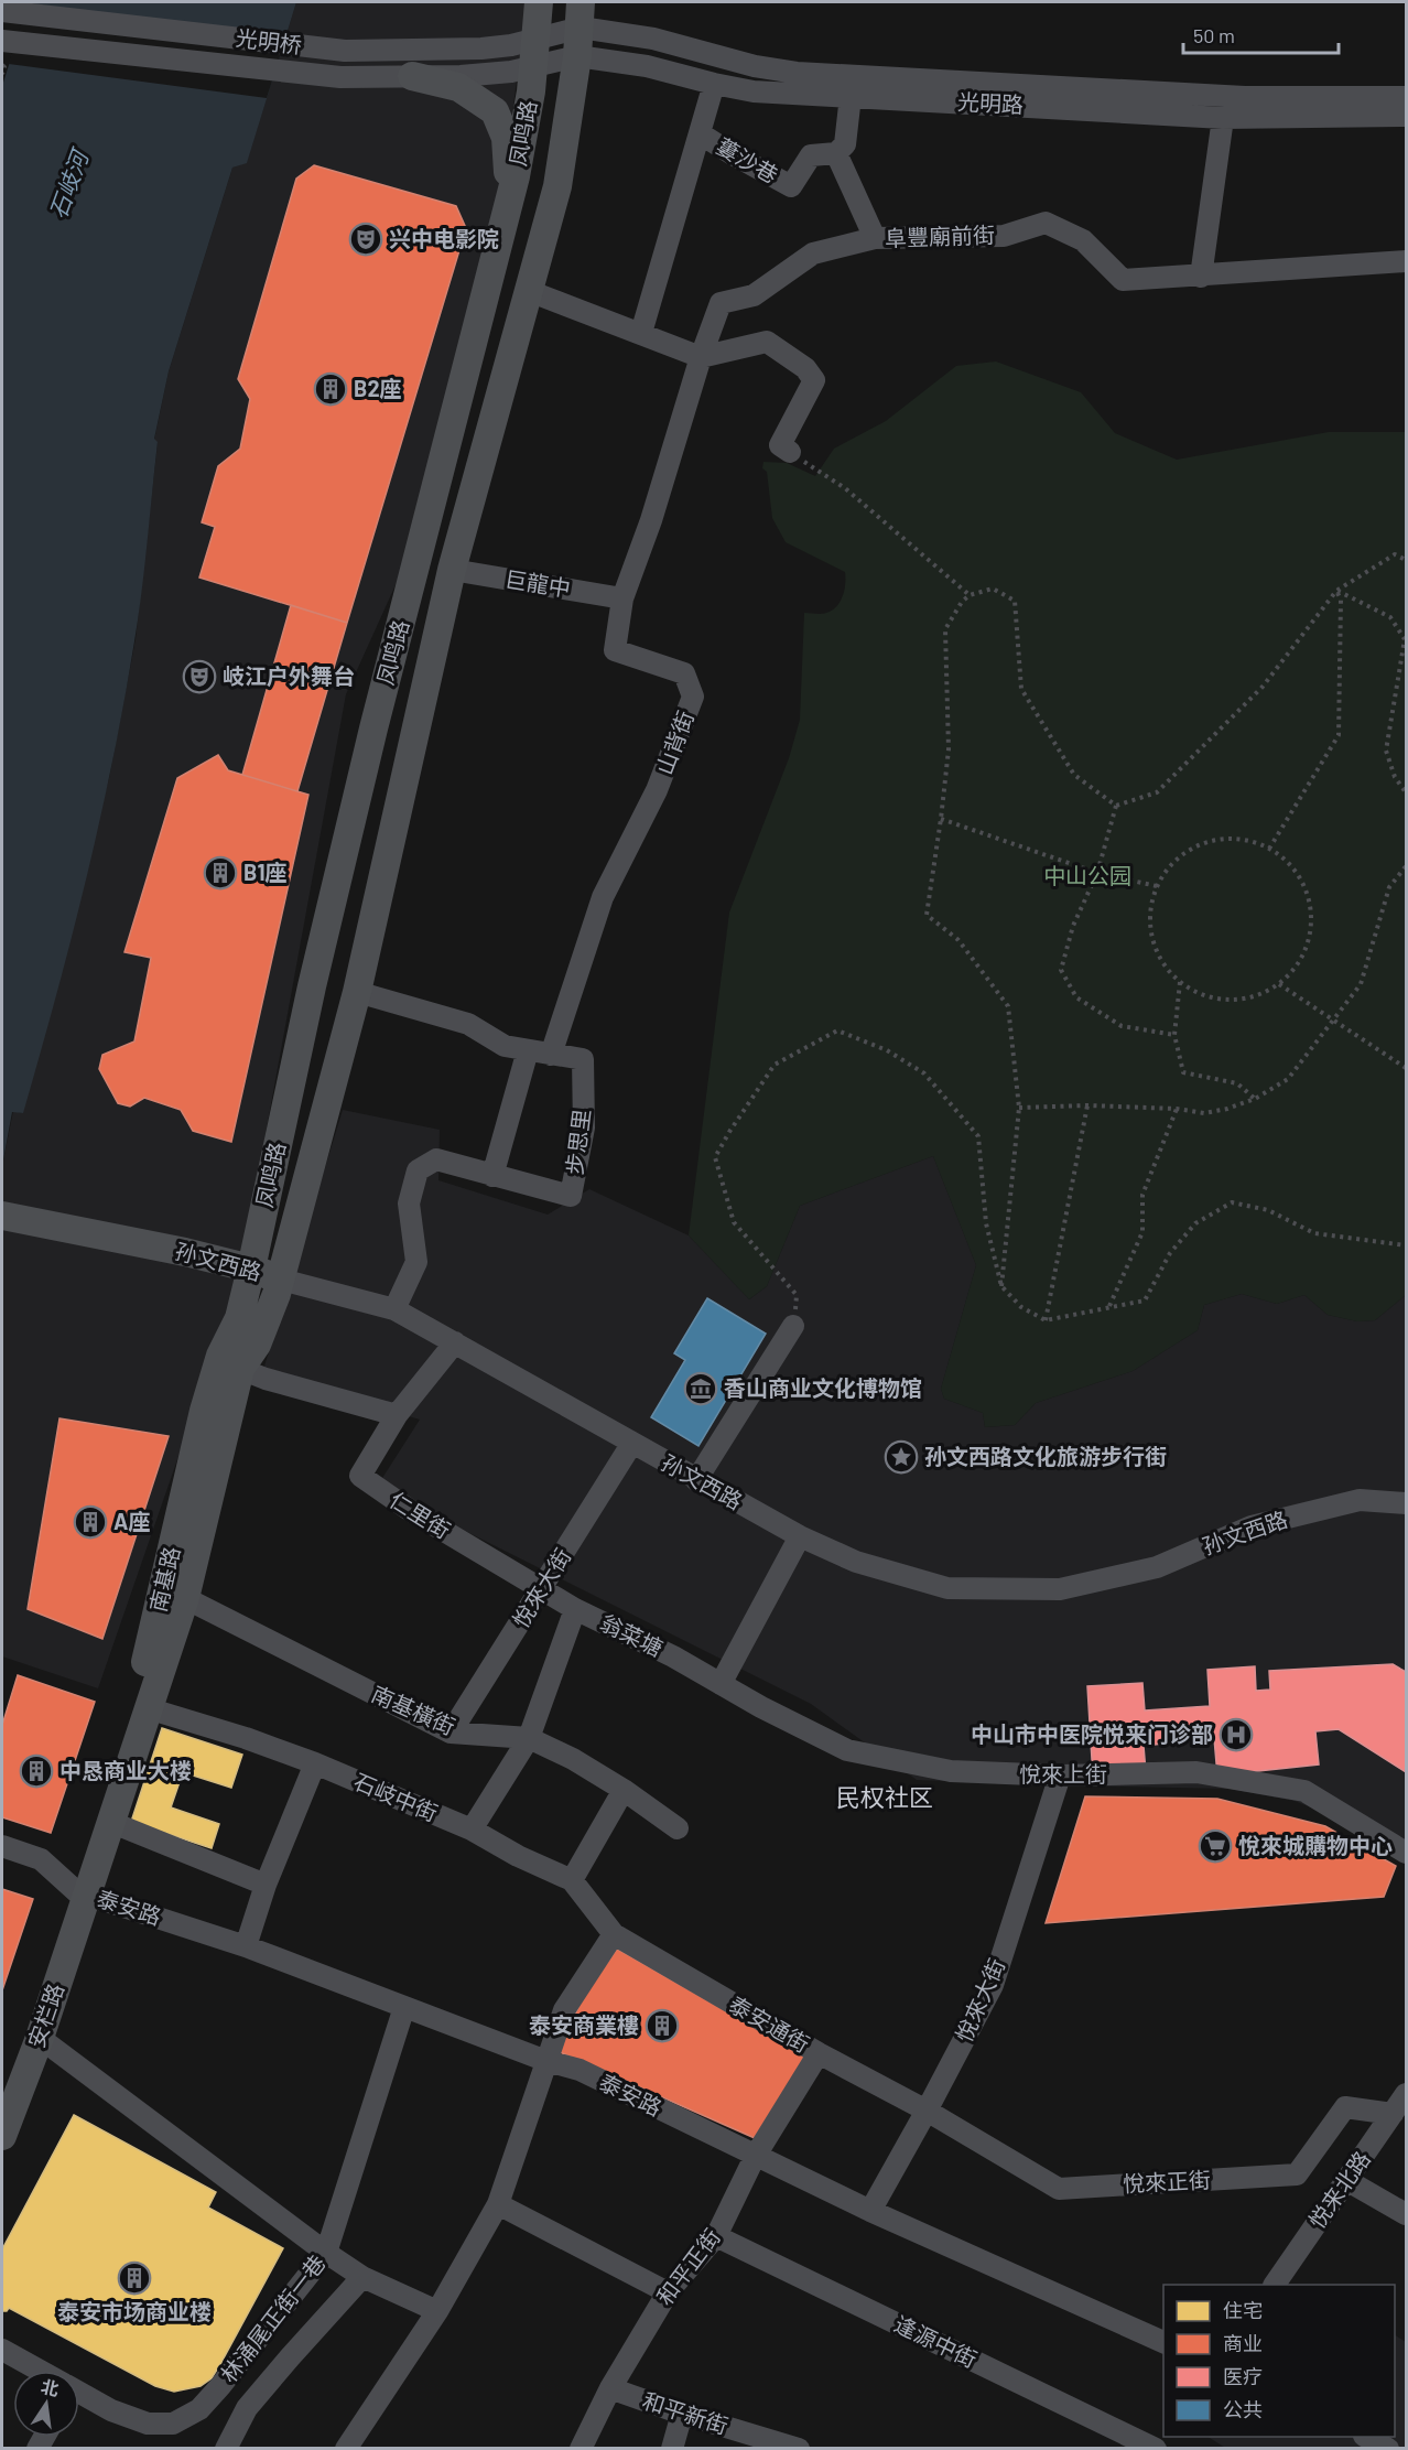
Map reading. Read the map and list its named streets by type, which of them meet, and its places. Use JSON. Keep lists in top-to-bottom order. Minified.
{"streets":{"main road":["凤鸣路","孙文西路","南基路","安栏路"],"street":["光明桥","光明路","蔞沙巷","阜豐廟前街","巨龍中","山背街","步思里","仁里街","悅來大街","翁菜塘","南基橫街","悅來上街","石岐中街","泰安路","泰安通街","悅來正街","悦来北路","和平正街","林涌尾正街一巷","逢源中街","和平新街"]},"crossings":[["光明桥","光明路"],["光明桥","凤鸣路"],["光明路","凤鸣路"],["光明路","蔞沙巷"],["凤鸣路","巨龍中"],["凤鸣路","步思里"],["凤鸣路","孙文西路"],["凤鸣路","南基路"],["阜豐廟前街","山背街"],["巨龍中","山背街"],["山背街","步思里"],["步思里","孙文西路"],["孙文西路","仁里街"],["孙文西路","南基路"],["孙文西路","悅來大街"],["仁里街","悅來大街"],["仁里街","翁菜塘"],["南基路","南基橫街"],["南基路","石岐中街"],["南基路","泰安路"],["南基路","安栏路"],["悅來大街","翁菜塘"],["悅來大街","南基橫街"],["悅來大街","悅來上街"],["悅來大街","泰安路"],["悅來大街","泰安通街"],["悅來大街","悅來正街"],["翁菜塘","悅來上街"],["石岐中街","泰安通街"],["泰安路","安栏路"],["泰安路","和平正街"],["泰安路","林涌尾正街一巷"],["泰安通街","悅來正街"],["泰安通街","和平正街"],["悅來正街","悦来北路"],["和平正街","逢源中街"],["和平正街","和平新街"]],"districts":["民权社区"],"water":["石岐河"],"parks":["中山公园"],"places":{"theatre":["兴中电影院","岐江户外舞台"],"building":["B2座","B1座","A座","中恳商业大楼","泰安商業樓","泰安市场商业楼"],"museum":["香山商业文化博物馆"],"place":["孙文西路文化旅游步行街"],"hospital":["中山市中医院悦来门诊部"],"supermarket":["悅來城購物中心"]},"legend":["住宅","商业","医疗","公共"],"scale_bar":"50 m","north":"top"}
